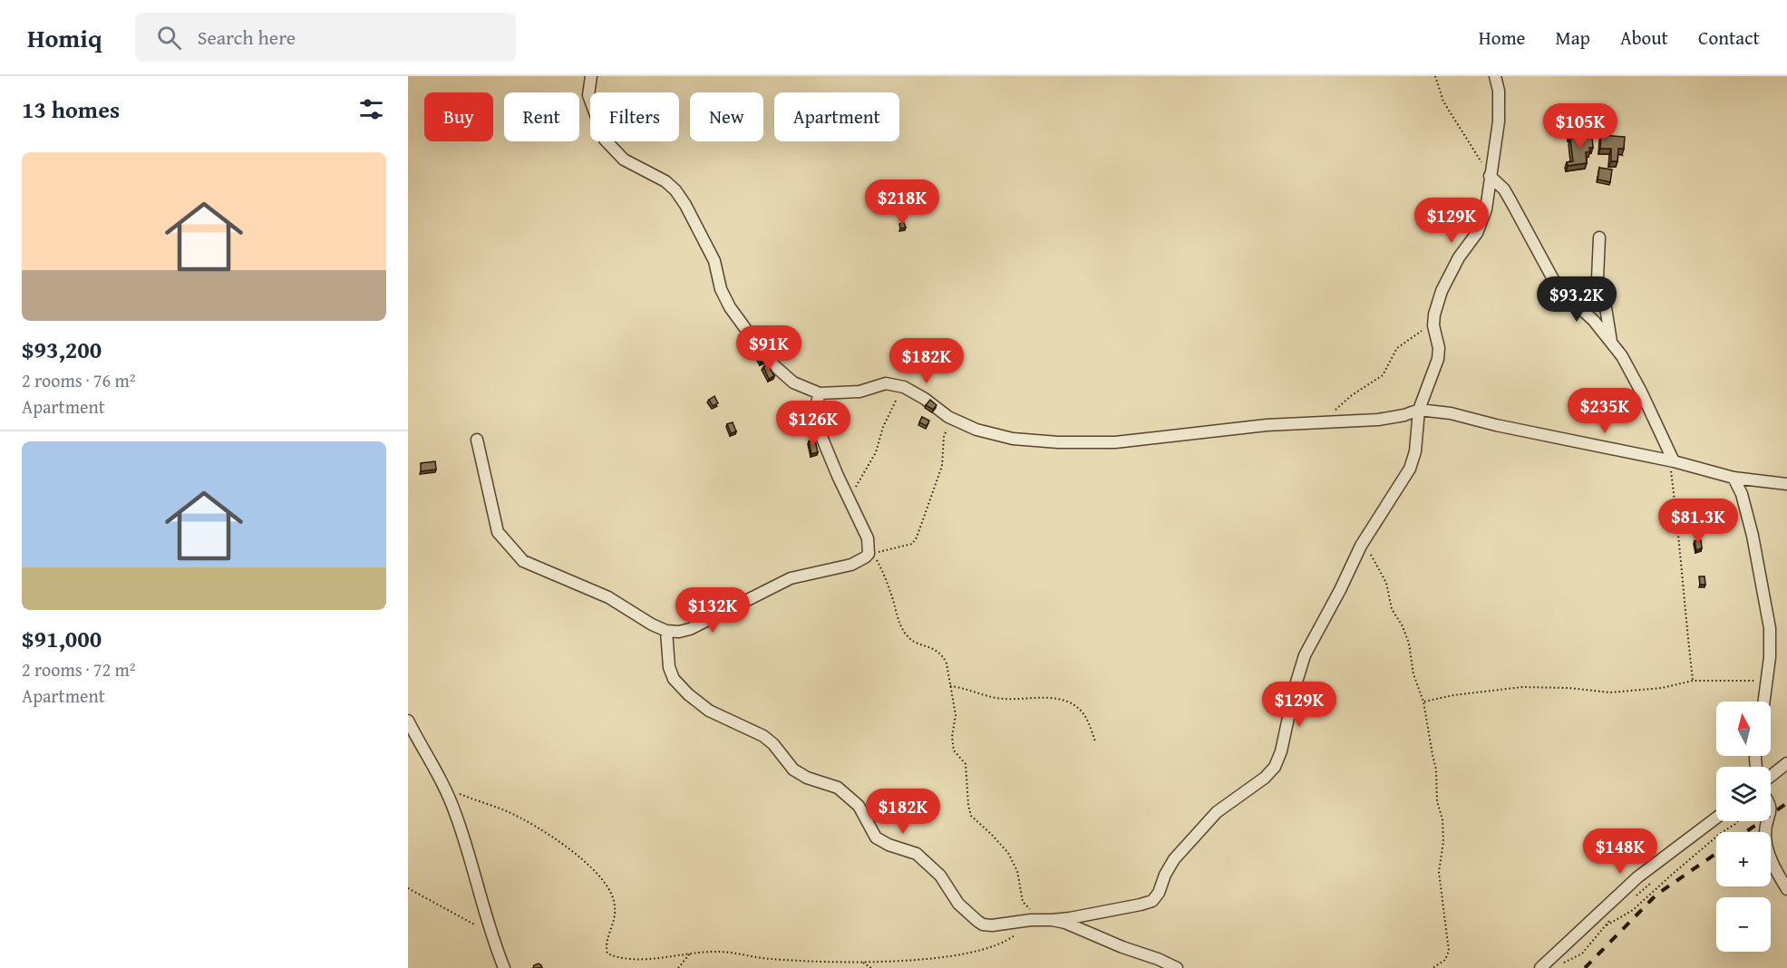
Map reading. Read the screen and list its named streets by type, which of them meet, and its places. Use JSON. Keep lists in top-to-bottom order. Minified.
{"north":"top","page":{"header":"Homiq","search":"Search here","nav":["Home","Map","About","Contact"],"heading":"13 homes","chip":["Buy","Rent","Filters","New","Apartment"],"price":["$105K","$218K","$129K","$93.2K","$91K","$182K","$235K","$126K","$81.3K","$132K","$129K","$182K","$148K"],"list":[{"name":"$93,200","note":"2 rooms · 76 m² · Apartment"},{"name":"$91,000","note":"2 rooms · 72 m² · Apartment"}],"map_buttons":["+","−"]}}
